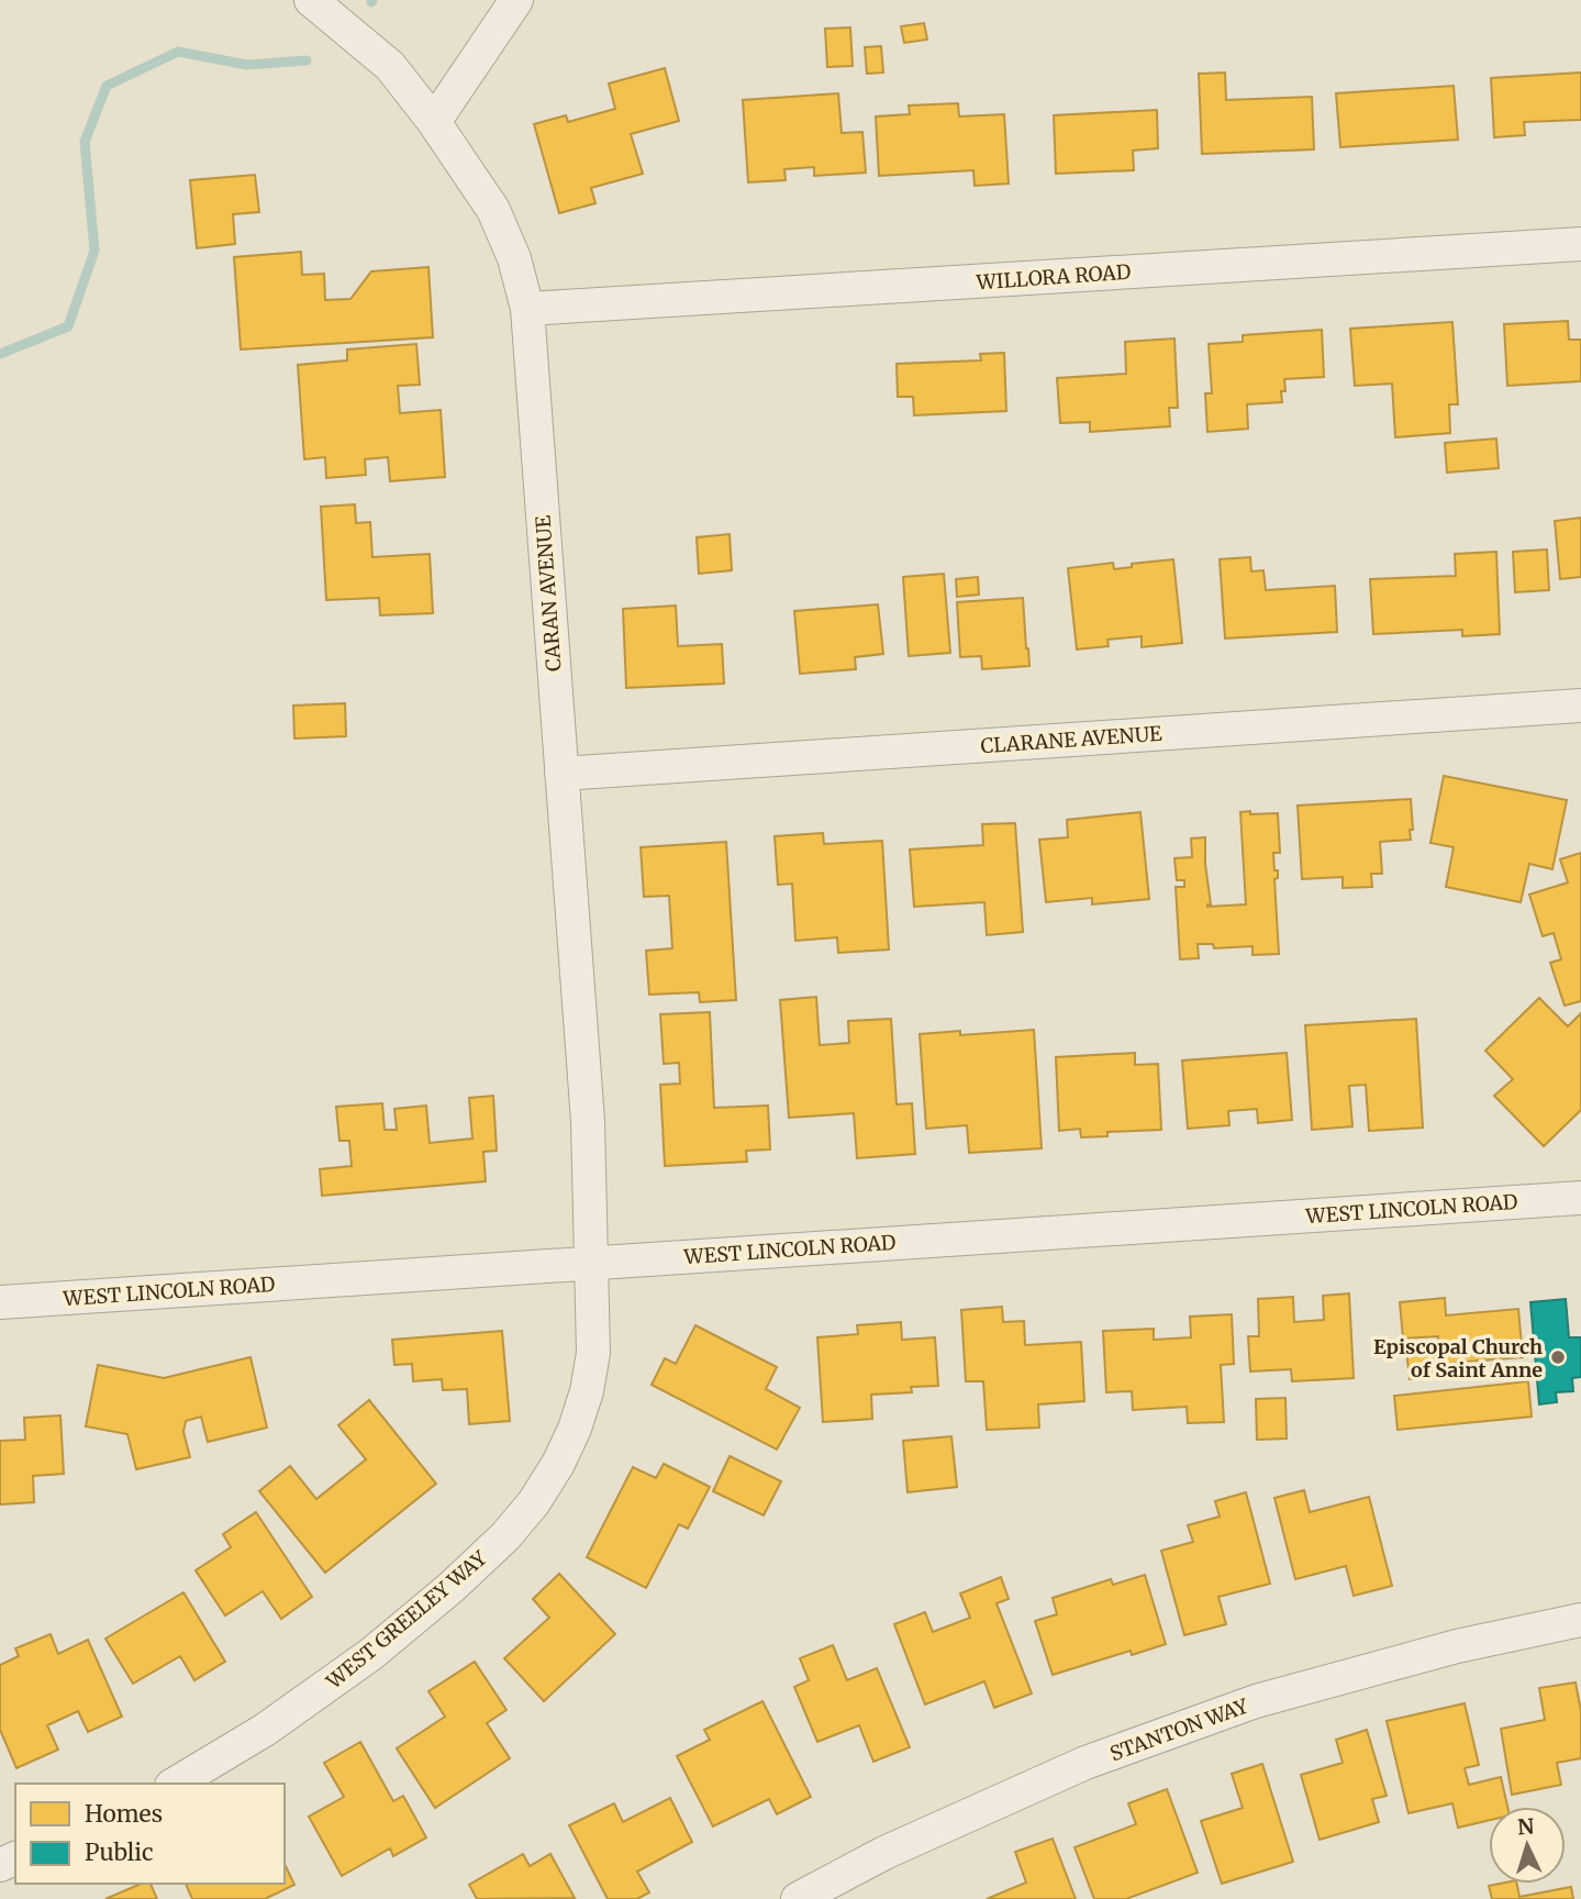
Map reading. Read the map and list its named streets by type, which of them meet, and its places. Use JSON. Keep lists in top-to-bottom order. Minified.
{"streets":{"street":["WILLORA ROAD","CARAN AVENUE","CLARANE AVENUE","WEST LINCOLN ROAD","WEST GREELEY WAY","STANTON WAY"]},"crossings":[["WILLORA ROAD","CARAN AVENUE"],["CARAN AVENUE","CLARANE AVENUE"],["CARAN AVENUE","WEST LINCOLN ROAD"],["CARAN AVENUE","WEST GREELEY WAY"],["WEST LINCOLN ROAD","WEST GREELEY WAY"]],"places":["Episcopal Church of Saint Anne"],"legend":["Homes","Public"],"north":"top"}
